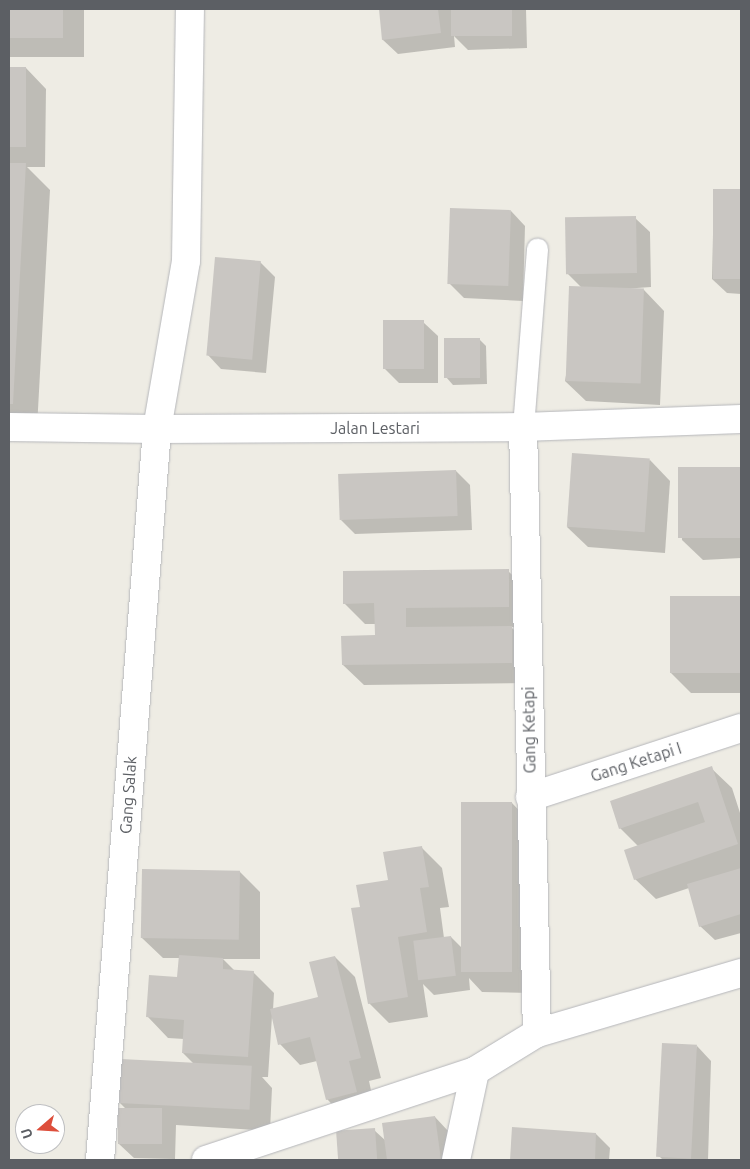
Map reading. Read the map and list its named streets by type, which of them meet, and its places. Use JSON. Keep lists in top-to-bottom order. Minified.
{"streets":{"street":["Jalan Lestari","Gang Ketapi","Gang Ketapi I","Gang Salak"]},"crossings":[["Jalan Lestari","Gang Ketapi"],["Jalan Lestari","Gang Salak"],["Gang Ketapi","Gang Ketapi I"]],"north":"left"}
